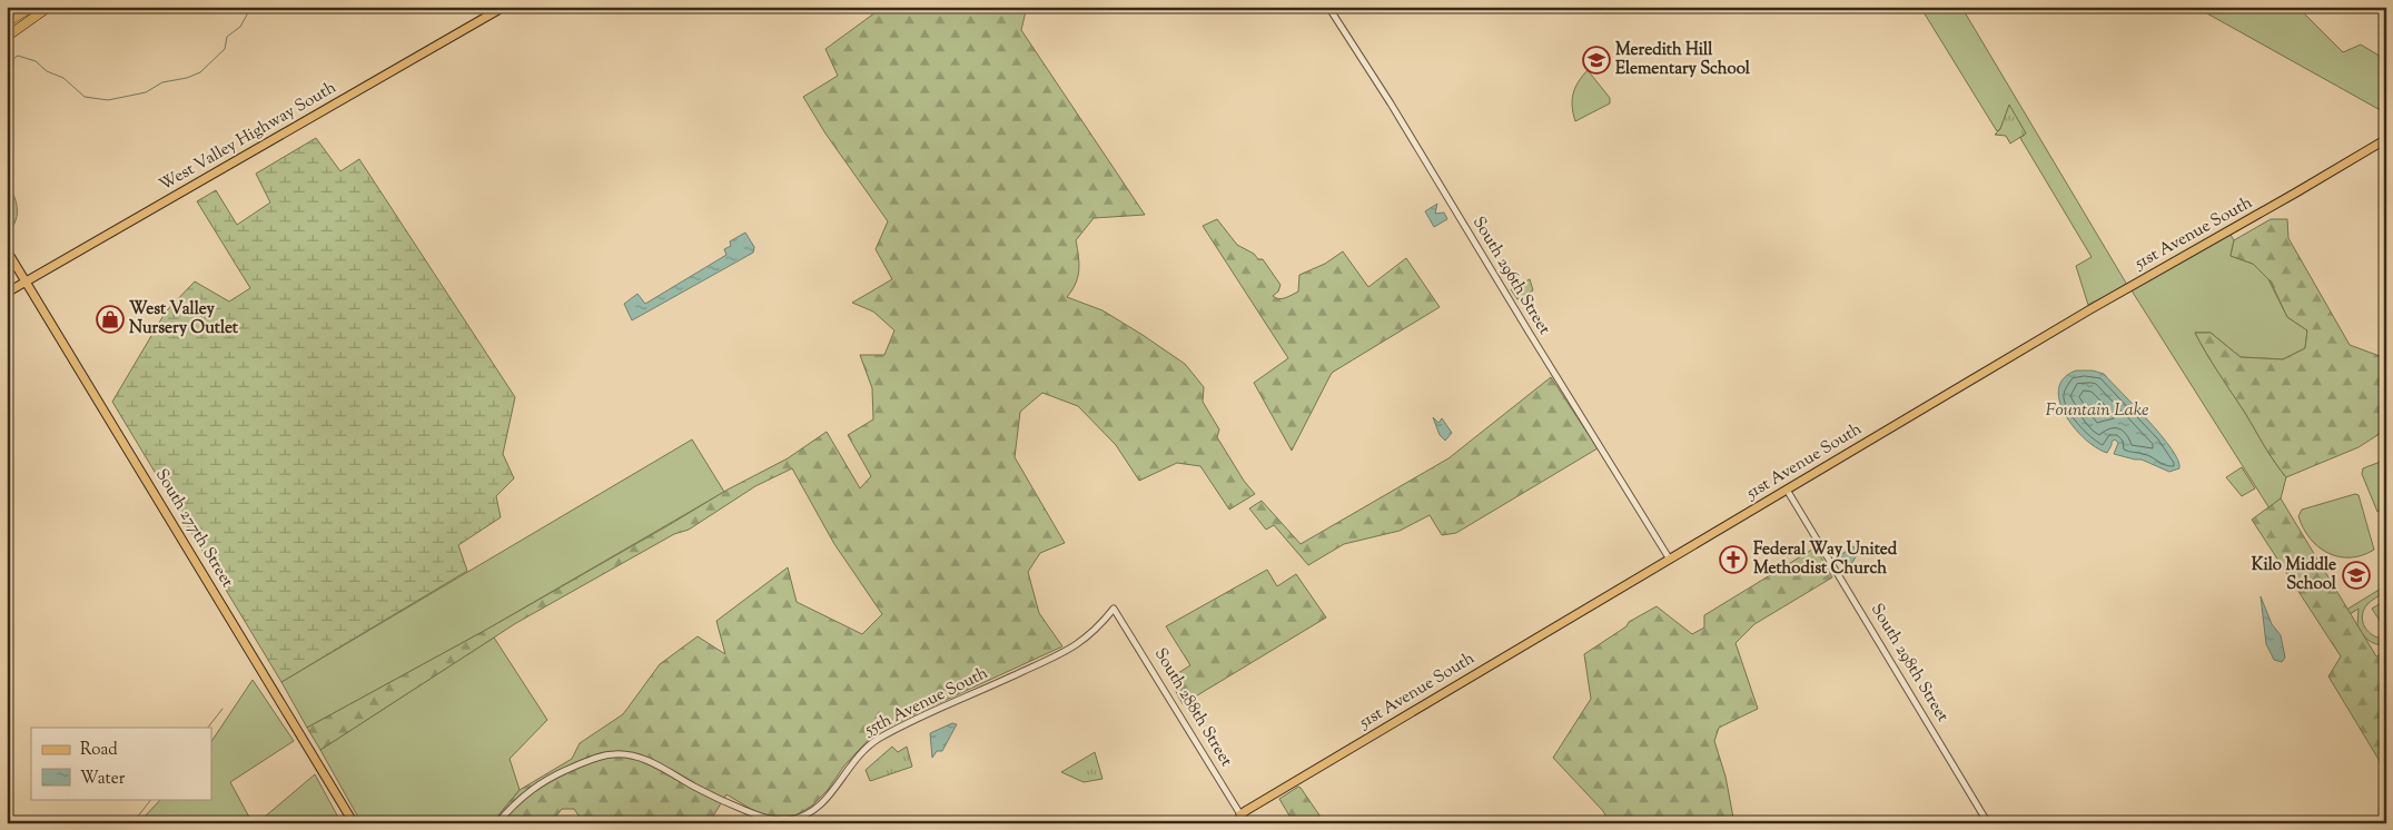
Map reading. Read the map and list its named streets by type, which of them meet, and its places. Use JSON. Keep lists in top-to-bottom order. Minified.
{"streets":{"main road":["West Valley Highway South","51st Avenue South","South 277th Street","South 288th Street"],"street":["South 296th Street","South 298th Street","55th Avenue South"]},"crossings":[["West Valley Highway South","South 277th Street"],["51st Avenue South","South 296th Street"],["51st Avenue South","South 298th Street"],["51st Avenue South","South 288th Street"],["55th Avenue South","South 288th Street"]],"water":["Fountain Lake"],"places":{"school or university":["Meredith Hill Elementary School","Kilo Middle School"],"shop":["West Valley Nursery Outlet"],"church":["Federal Way United Methodist Church"]},"legend":["Road","Water"]}
